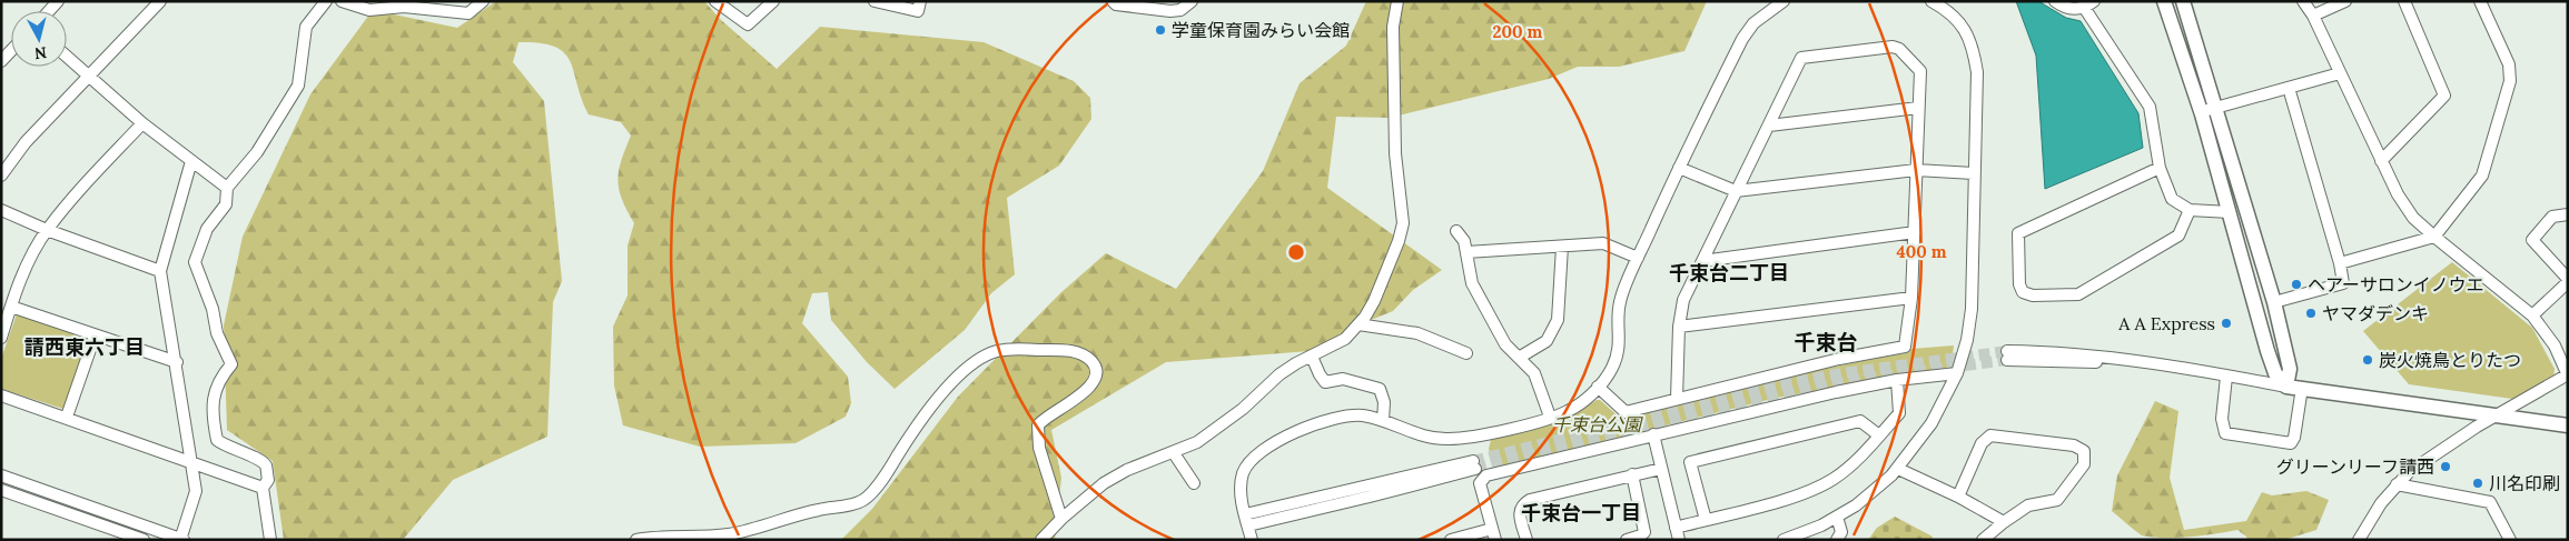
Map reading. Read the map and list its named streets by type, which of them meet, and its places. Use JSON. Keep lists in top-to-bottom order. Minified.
{"districts":["千束台二丁目","千束台","請西東六丁目","千束台一丁目"],"parks":["千束台公園"],"places":["学童保育園みらい会館","ヘアーサロンイノウエ","ヤマダデンキ","A A Express","炭火焼鳥とりたつ","グリーンリーフ請西","川名印刷"],"north":"bottom","rings":["200 m","400 m"]}
